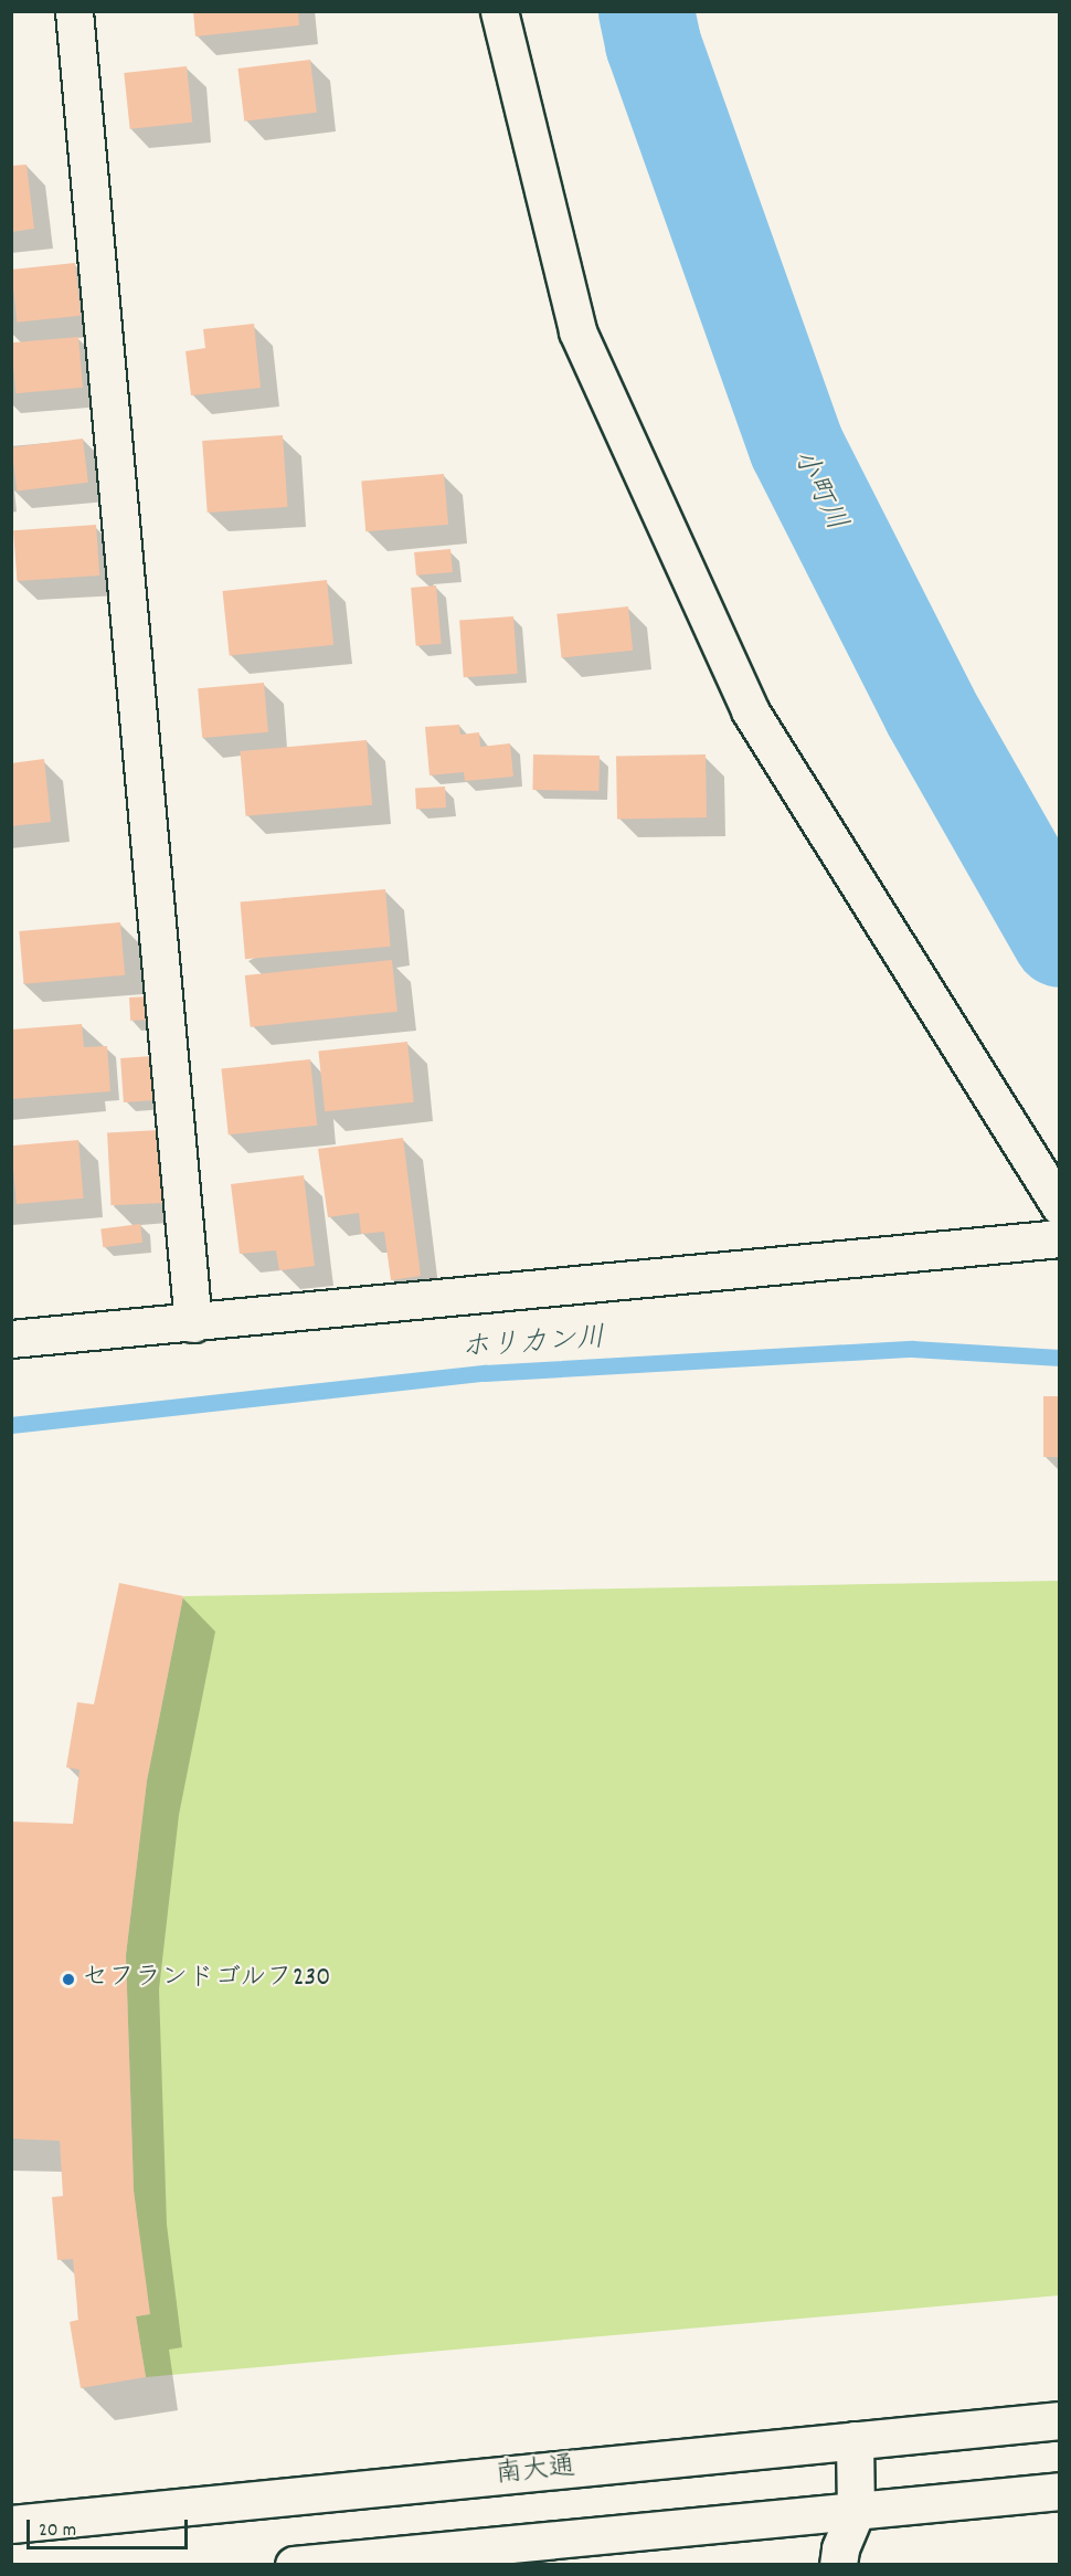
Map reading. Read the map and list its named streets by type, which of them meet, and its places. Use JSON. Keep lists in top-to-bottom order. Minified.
{"streets":{"street":["南大通"]},"water":["小町川","ホリカン川"],"places":["セフランドゴルフ230"],"scale_bar":"20 m"}
